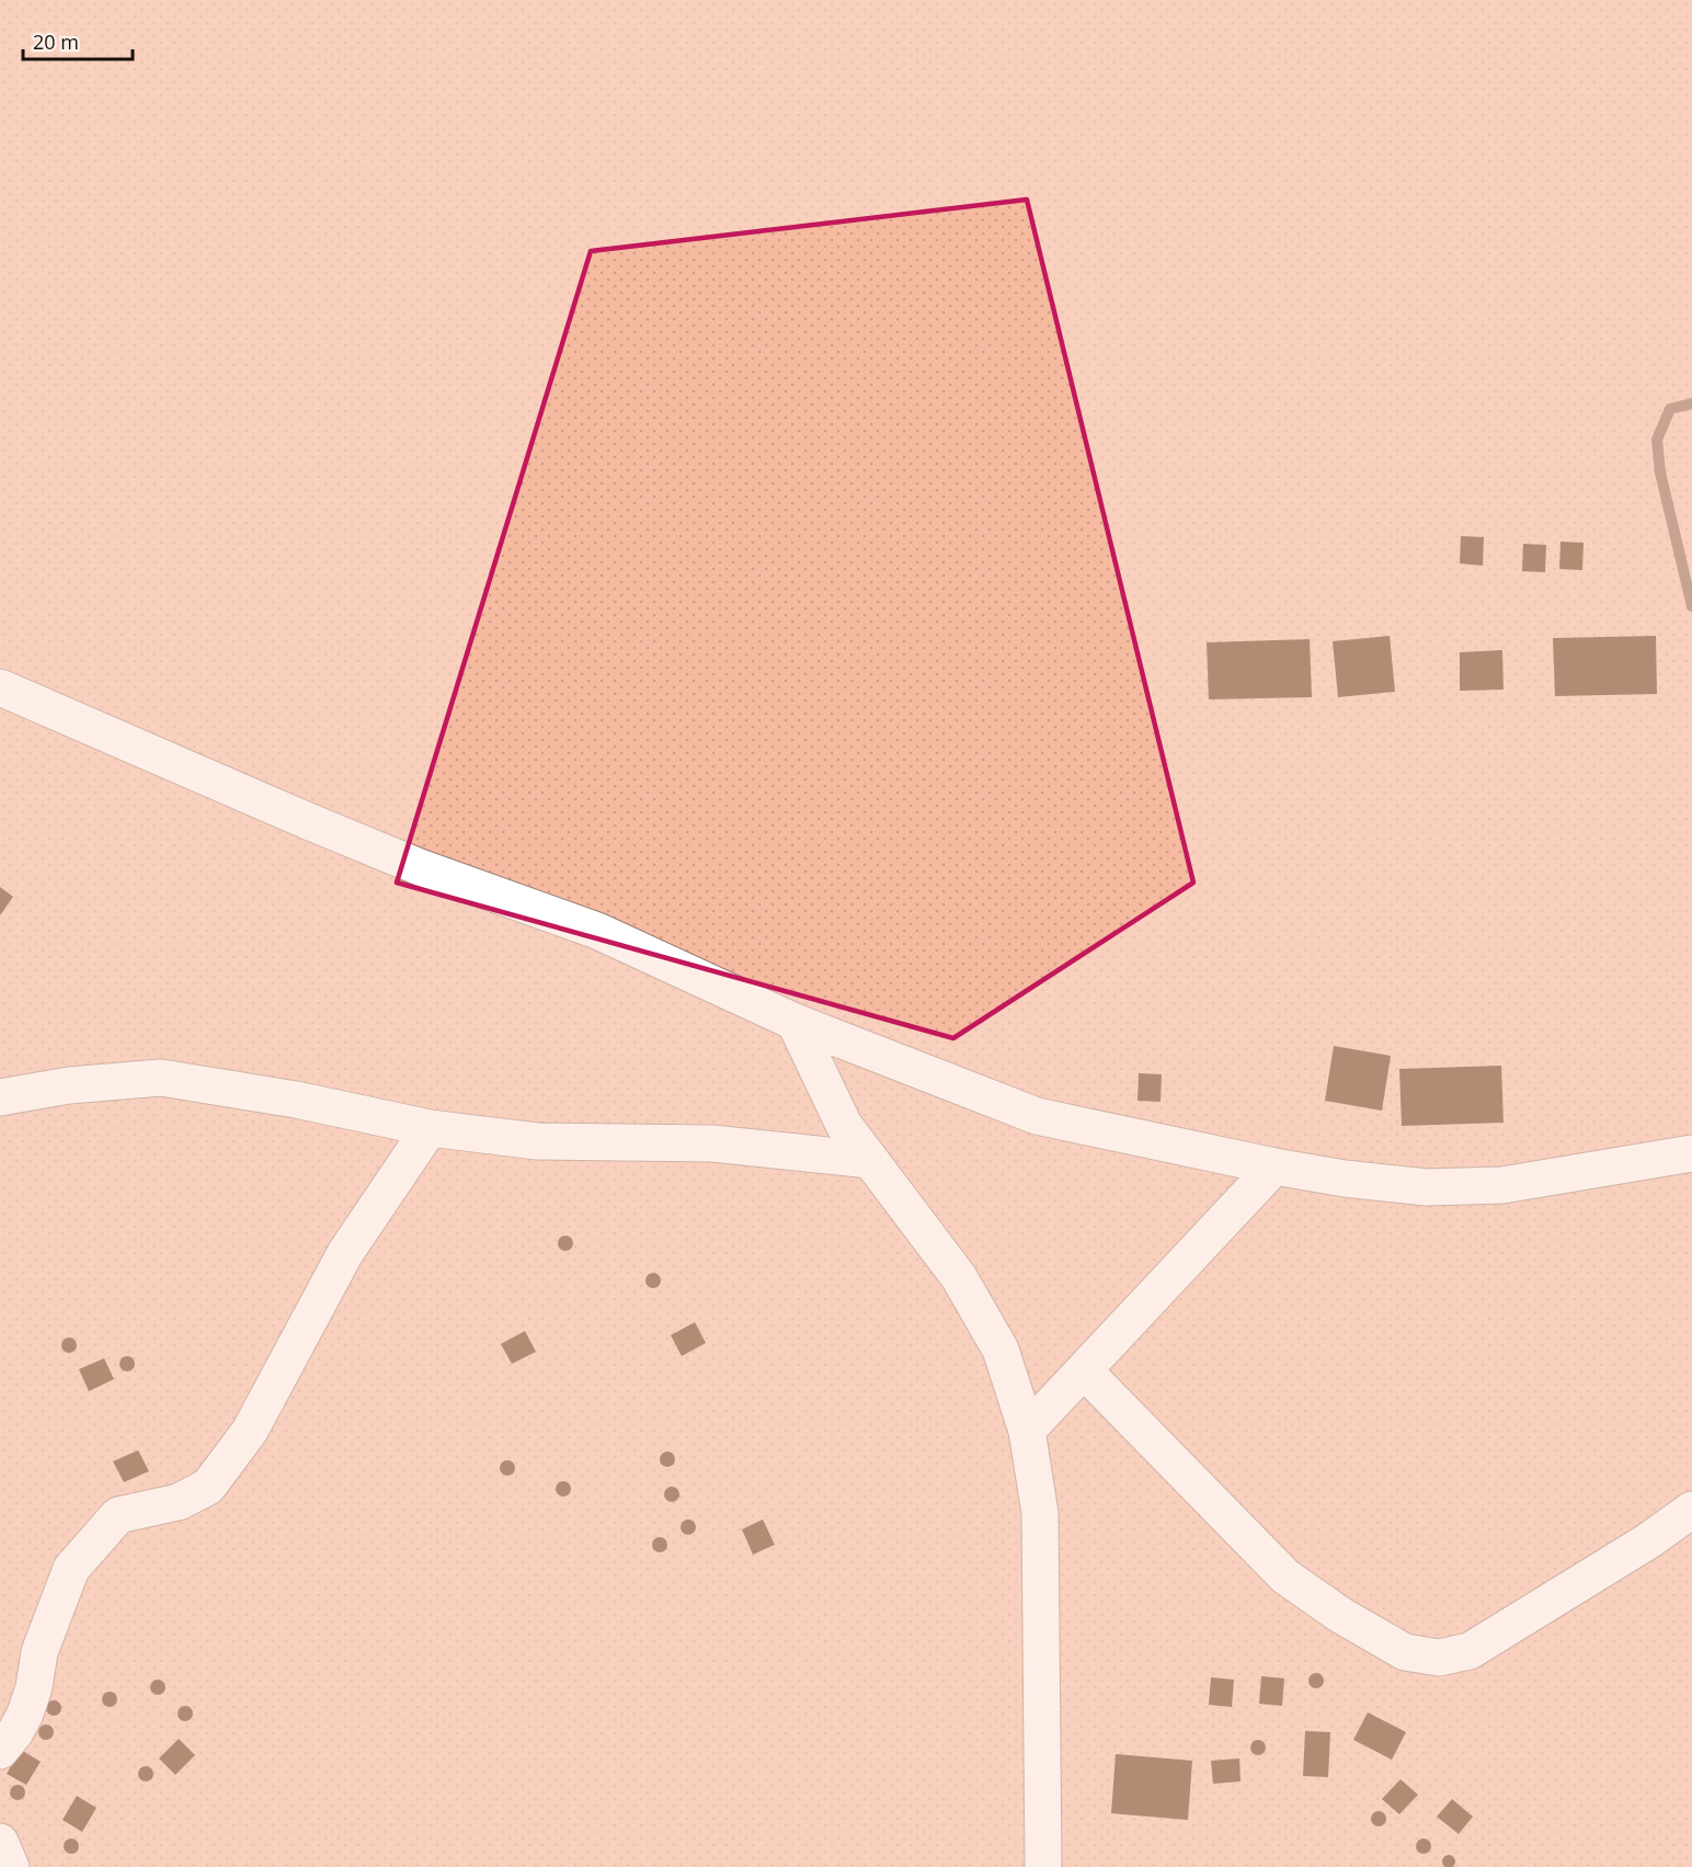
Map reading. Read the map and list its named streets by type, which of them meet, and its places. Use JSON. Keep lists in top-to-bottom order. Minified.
{"scale_bar":"20 m"}
